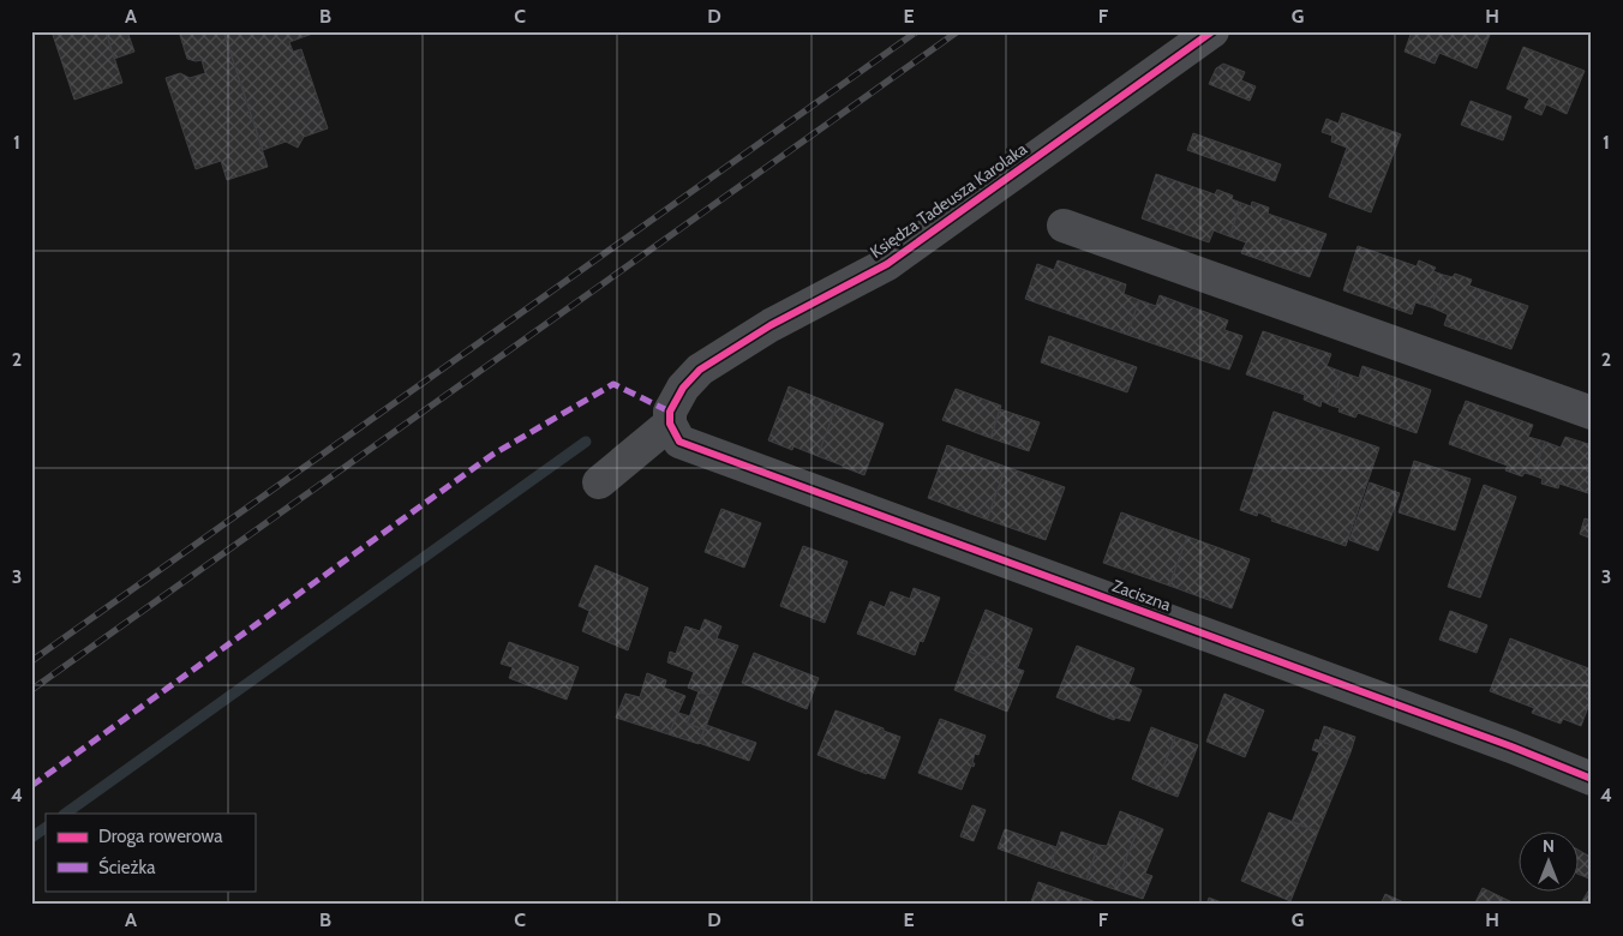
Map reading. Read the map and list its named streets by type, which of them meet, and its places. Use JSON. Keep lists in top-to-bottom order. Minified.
{"streets":{"street":["Księdza Tadeusza Karolaka","Zaciszna"]},"crossings":[["Księdza Tadeusza Karolaka","Zaciszna"]],"legend":["Droga rowerowa","Ścieżka"],"north":"top","grid":{"columns":["A","B","C","D","E","F","G","H"],"rows":["1","2","3","4"]}}
